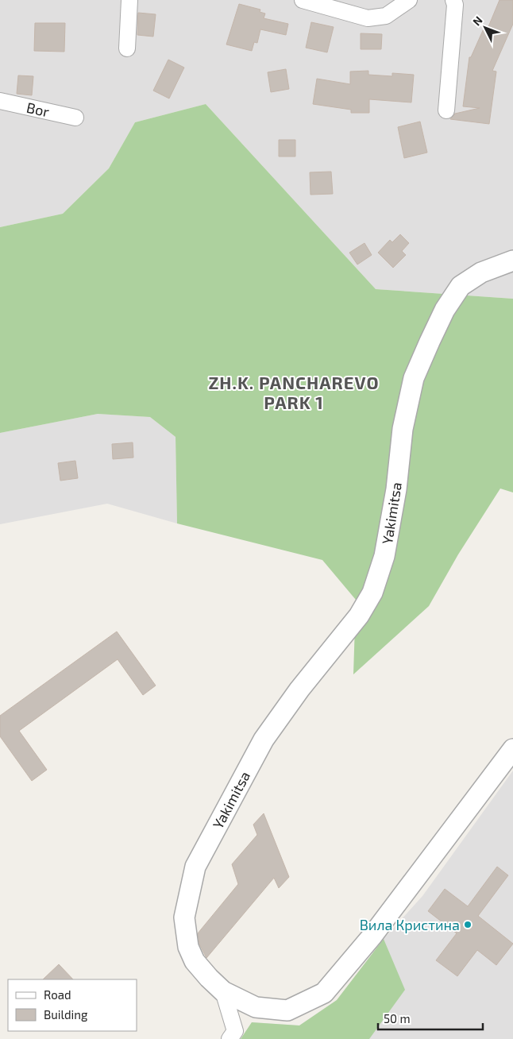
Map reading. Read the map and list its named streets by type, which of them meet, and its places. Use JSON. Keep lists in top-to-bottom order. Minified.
{"streets":{"street":["Bor","Yakimitsa"]},"districts":["ZH.K. PANCHAREVO PARK 1"],"places":["Вила Кристина"],"legend":["Road","Building"],"scale_bar":"50 m","north":"top left"}
